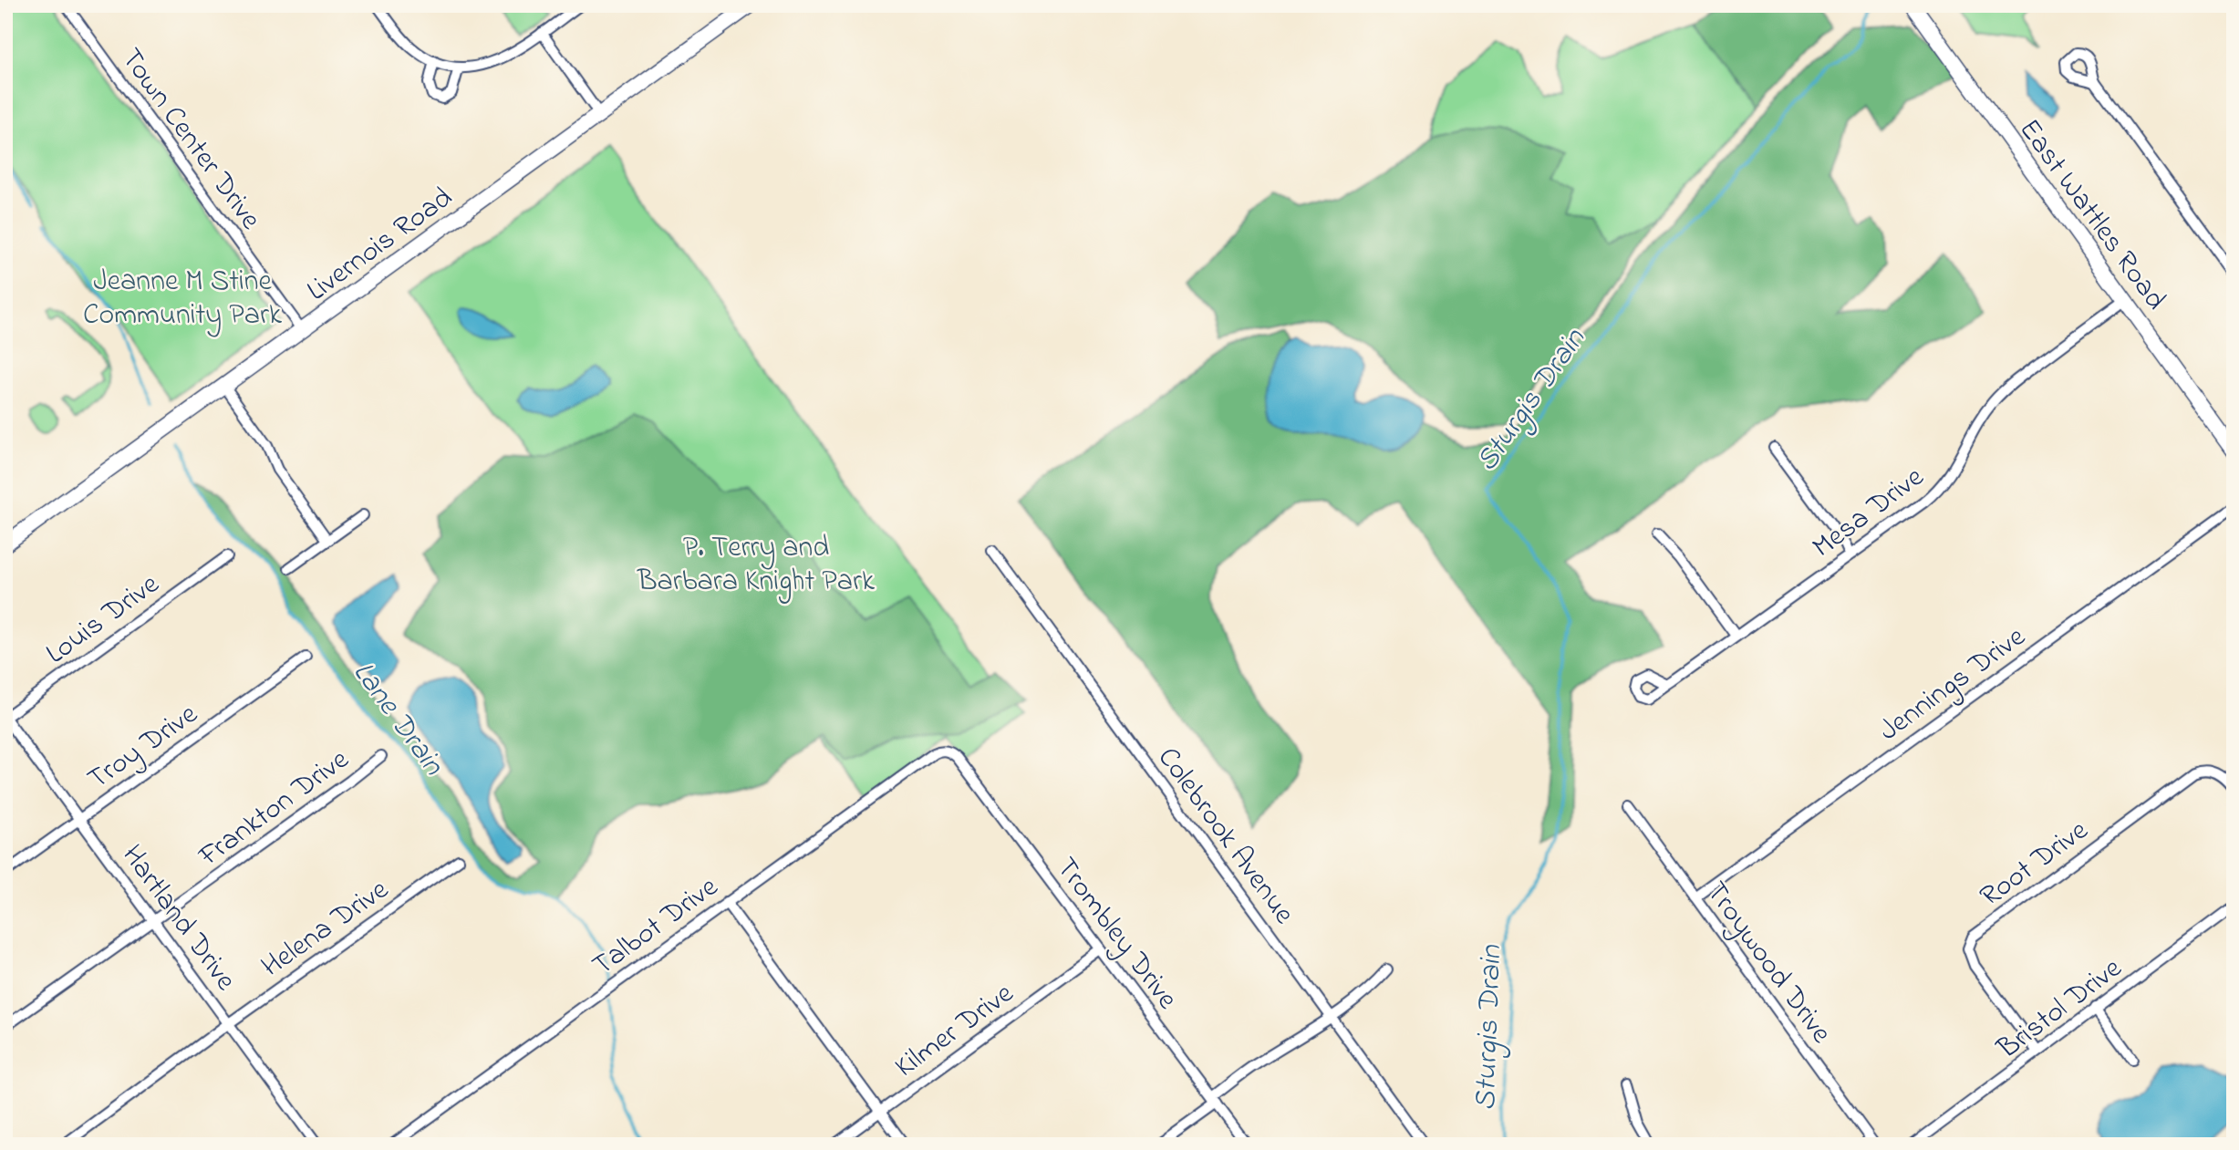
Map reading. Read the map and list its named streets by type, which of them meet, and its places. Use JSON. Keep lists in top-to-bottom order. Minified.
{"streets":{"main road":["East Wattles Road","Livernois Road"],"street":["Town Center Drive","Mesa Drive","Louis Drive","Jennings Drive","Troy Drive","Frankton Drive","Colebrook Avenue","Root Drive","Hartland Drive","Talbot Drive","Helena Drive","Trombley Drive","Troywood Drive","Bristol Drive","Kilmer Drive"]},"crossings":[["Town Center Drive","Livernois Road"],["East Wattles Road","Mesa Drive"],["Louis Drive","Hartland Drive"],["Jennings Drive","Troywood Drive"],["Troy Drive","Hartland Drive"],["Frankton Drive","Hartland Drive"],["Root Drive","Bristol Drive"],["Hartland Drive","Helena Drive"],["Talbot Drive","Trombley Drive"],["Trombley Drive","Kilmer Drive"]],"water":["Sturgis Drain","Lane Drain"],"parks":["Jeanne M Stine Community Park","P. Terry and Barbara Knight Park"]}
